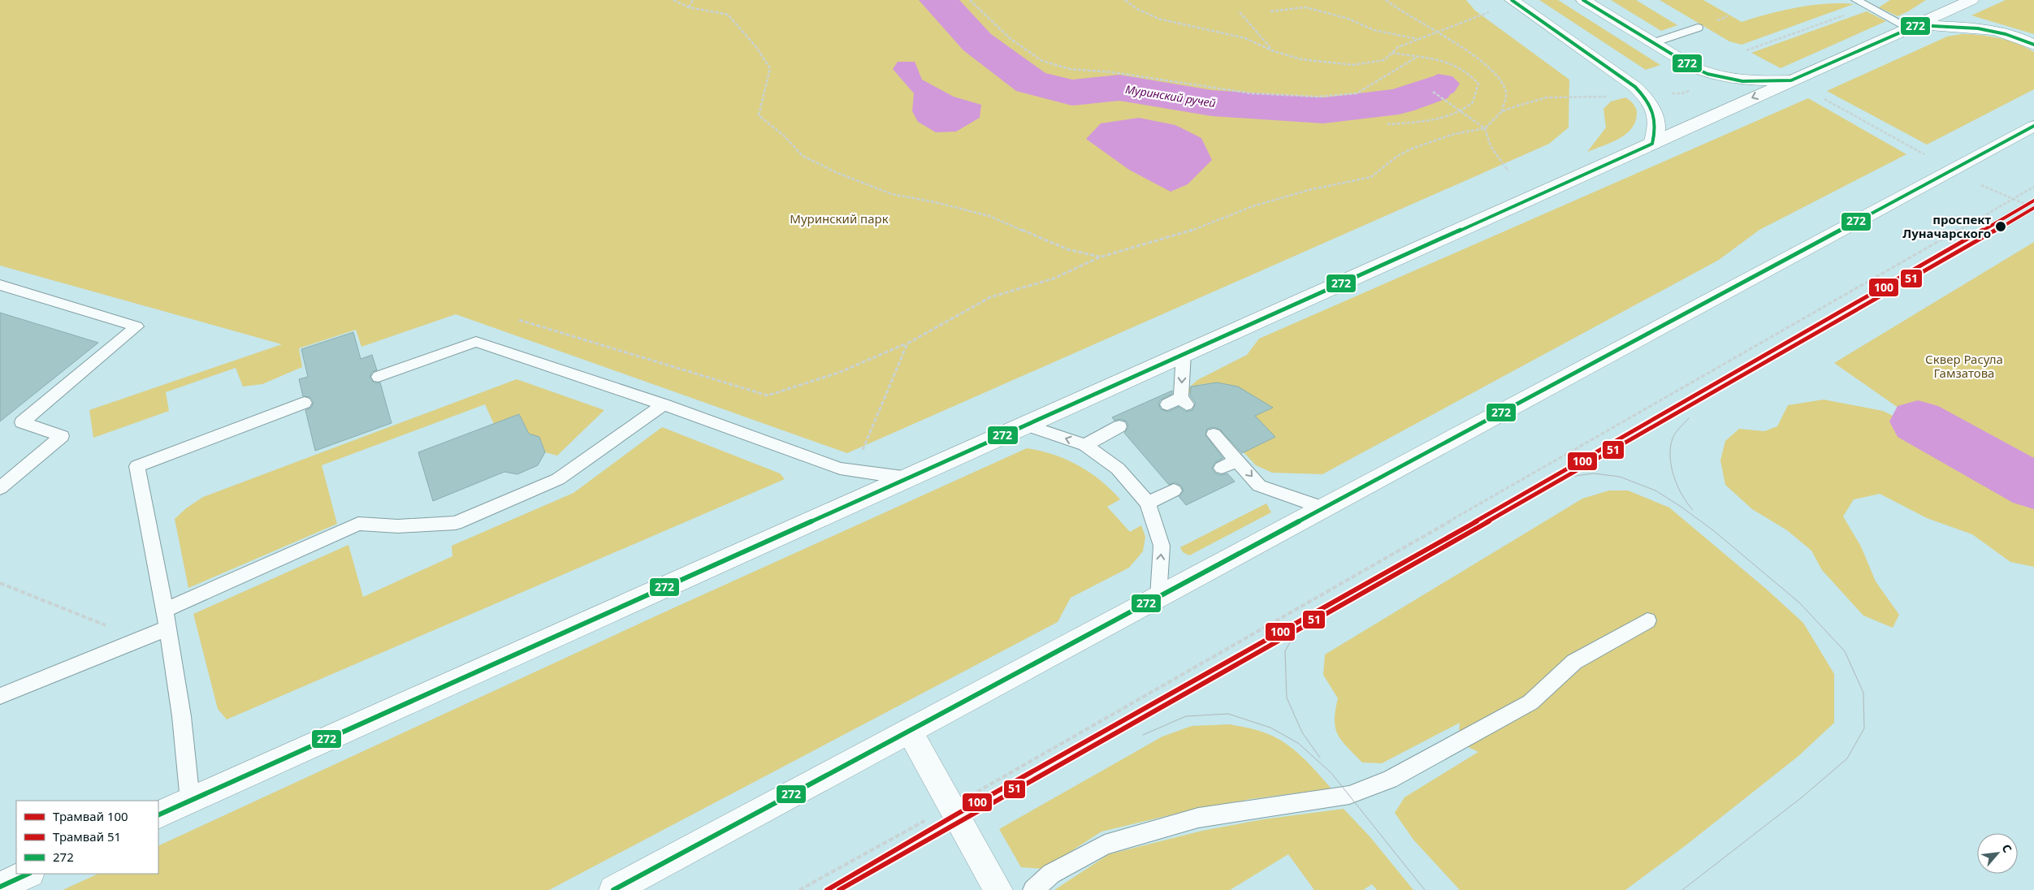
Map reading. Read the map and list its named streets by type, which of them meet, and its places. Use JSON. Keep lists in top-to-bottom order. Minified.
{"water":["Муринский ручей"],"parks":["Муринский парк","Сквер Расула Гамзатова"],"places":["проспект Луначарского"],"lines":["transit line 272","tram line 100","tram line 51"],"legend":["Трамвай 100","Трамвай 51","272"],"north":"top right"}
